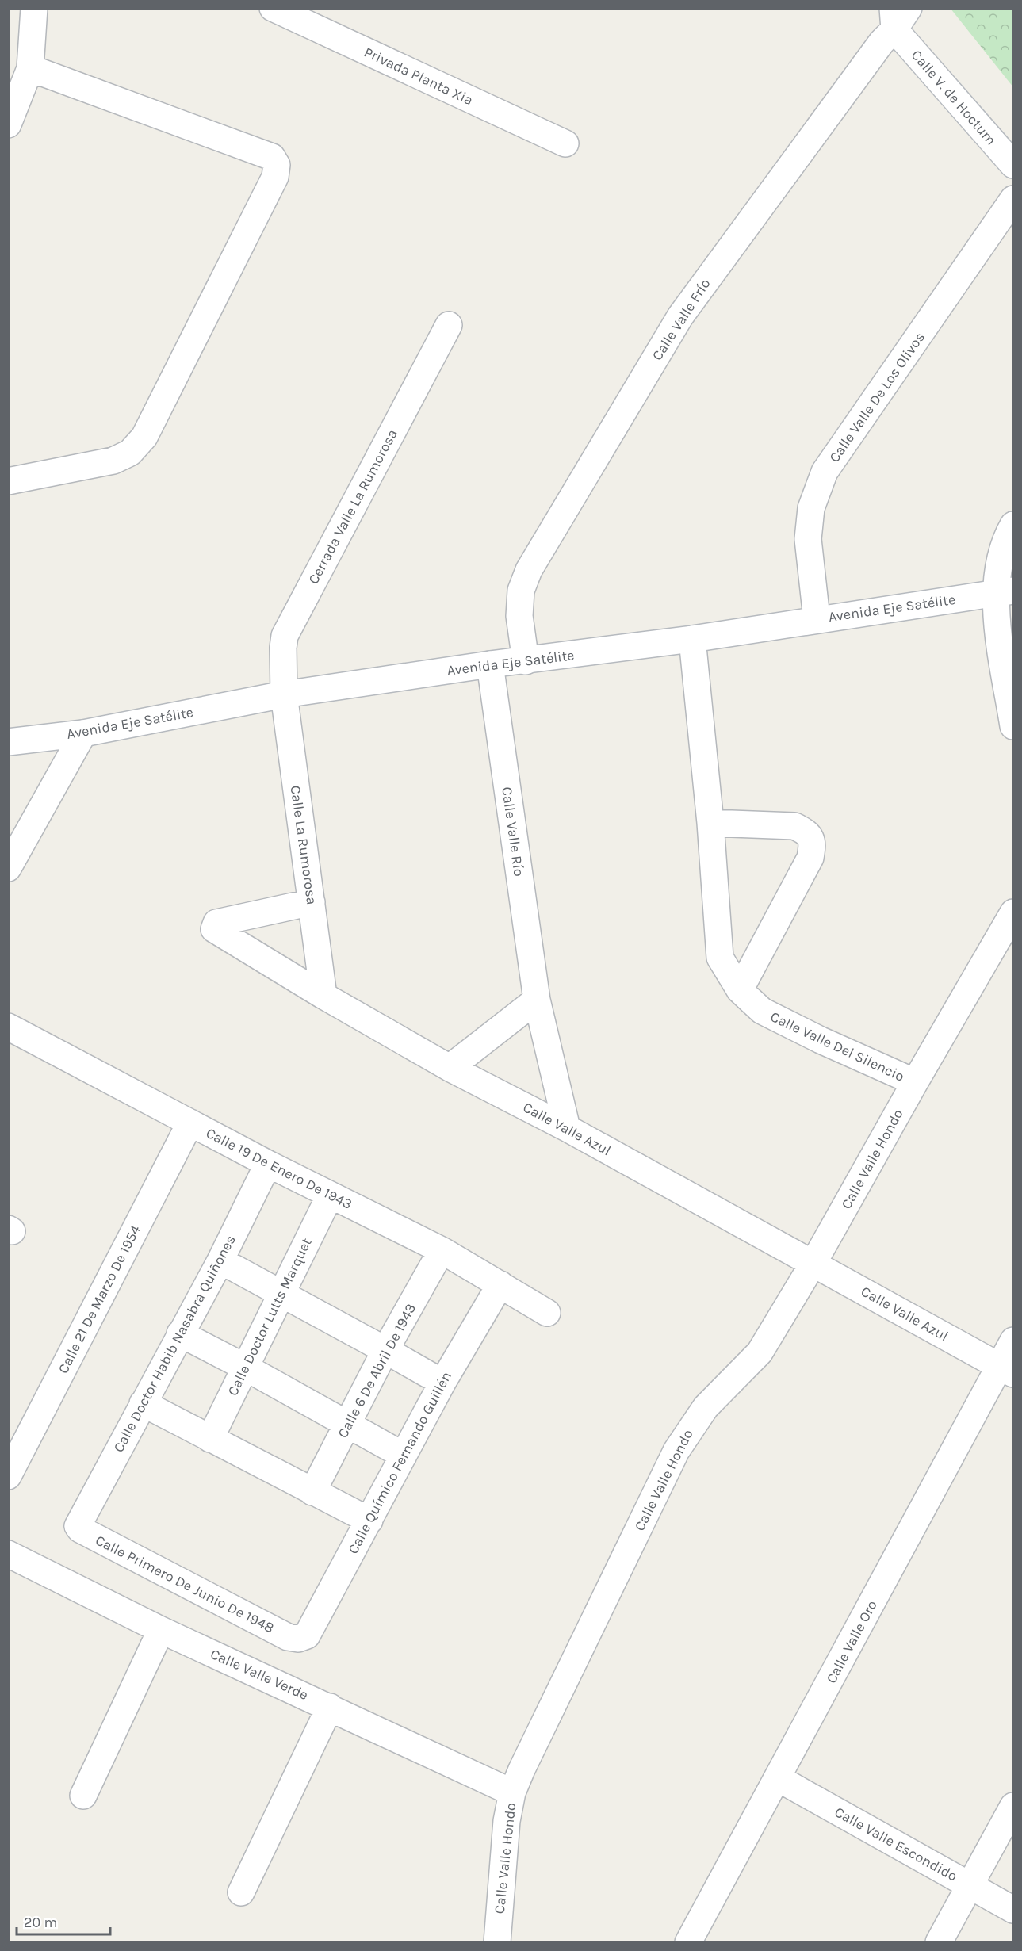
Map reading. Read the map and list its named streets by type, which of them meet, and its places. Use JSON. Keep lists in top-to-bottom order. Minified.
{"streets":{"street":["Privada Planta Xia","Calle V. de Hoctum","Calle Valle Frío","Calle Valle De Los Olivos","Cerrada Valle La Rumorosa","Avenida Eje Satélite","Calle Valle Río","Calle La Rumorosa","Calle Valle Del Silencio","Calle Valle Azul","Calle Valle Hondo","Calle 19 De Enero De 1943","Calle 21 De Marzo De 1954","Calle Doctor Lutts Marquet","Calle Doctor Habib Nasabra Quiñones","Calle 6 De Abril De 1943","Calle Químico Fernando Guillén","Calle Primero De Junio De 1948","Calle Valle Oro","Calle Valle Verde","Calle Valle Escondido"]},"crossings":[["Calle V. de Hoctum","Calle Valle Frío"],["Calle Valle Frío","Avenida Eje Satélite"],["Calle Valle De Los Olivos","Avenida Eje Satélite"],["Cerrada Valle La Rumorosa","Avenida Eje Satélite"],["Cerrada Valle La Rumorosa","Calle La Rumorosa"],["Avenida Eje Satélite","Calle Valle Río"],["Avenida Eje Satélite","Calle La Rumorosa"],["Avenida Eje Satélite","Calle Valle Del Silencio"],["Calle Valle Río","Calle Valle Azul"],["Calle La Rumorosa","Calle Valle Azul"],["Calle Valle Del Silencio","Calle Valle Hondo"],["Calle Valle Azul","Calle Valle Hondo"],["Calle Valle Azul","Calle Valle Oro"],["Calle Valle Hondo","Calle Valle Verde"],["Calle 19 De Enero De 1943","Calle 21 De Marzo De 1954"],["Calle 19 De Enero De 1943","Calle Doctor Lutts Marquet"],["Calle 19 De Enero De 1943","Calle Doctor Habib Nasabra Quiñones"],["Calle 19 De Enero De 1943","Calle 6 De Abril De 1943"],["Calle 19 De Enero De 1943","Calle Químico Fernando Guillén"],["Calle Doctor Habib Nasabra Quiñones","Calle Primero De Junio De 1948"],["Calle Químico Fernando Guillén","Calle Primero De Junio De 1948"],["Calle Valle Oro","Calle Valle Escondido"]],"scale_bar":"20 m"}
